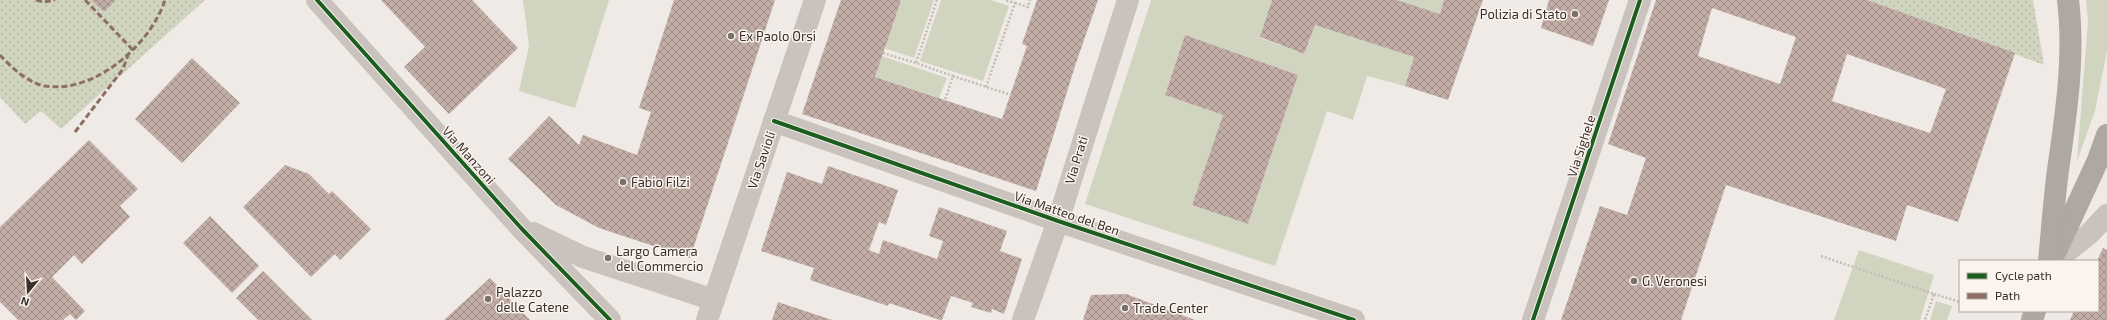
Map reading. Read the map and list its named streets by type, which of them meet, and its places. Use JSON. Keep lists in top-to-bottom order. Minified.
{"streets":{"street":["Via Sighele","Via Manzoni","Via Savioli","Via Prati","Via Matteo del Ben"]},"crossings":[["Via Manzoni","Via Savioli"],["Via Savioli","Via Matteo del Ben"],["Via Prati","Via Matteo del Ben"]],"places":["Polizia di Stato","Ex Paolo Orsi","Fabio Filzi","Largo Camera del Commercio","G. Veronesi","Palazzo delle Catene","Trade Center"],"legend":["Cycle path","Path"],"north":"bottom"}
